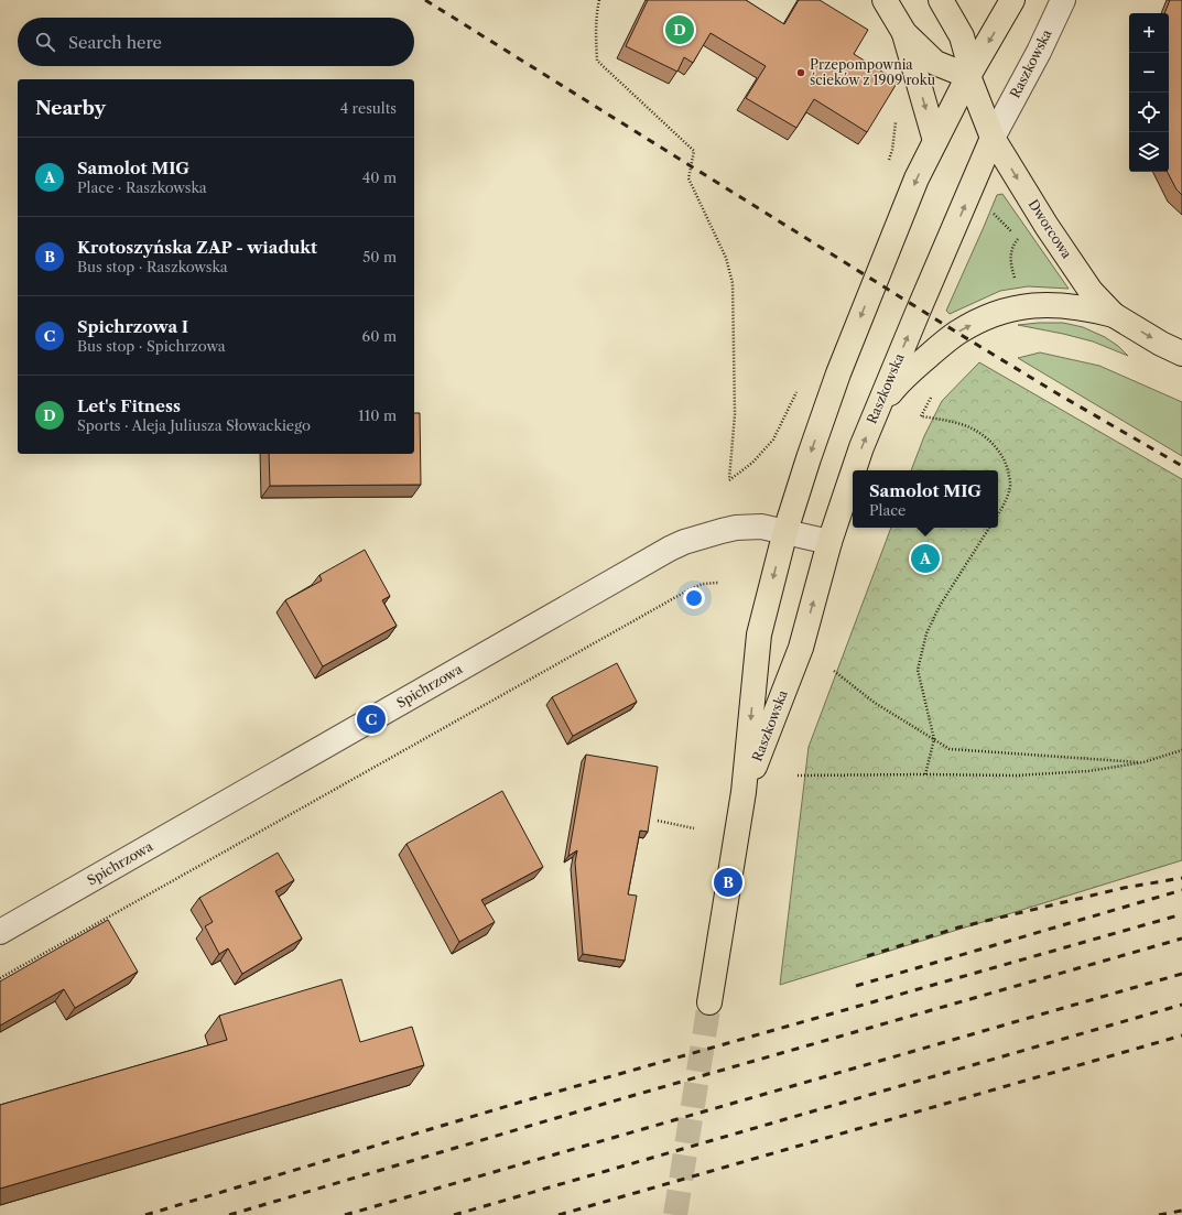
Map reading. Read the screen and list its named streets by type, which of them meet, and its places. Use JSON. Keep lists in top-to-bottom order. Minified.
{"streets":{"main road":["Raszkowska","Dworcowa"],"street":["Spichrzowa"]},"crossings":[["Raszkowska","Dworcowa"],["Raszkowska","Spichrzowa"]],"places":["Przepompownia ścieków z 1909 roku"],"page":{"map_buttons":["+","−"],"pins":["D","A","C","B"],"search":"Search here","heading":["Nearby","4 results"],"list":[{"mark":"A","name":"Samolot MIG","note":"Place · Raszkowska","value":"40 m"},{"mark":"B","name":"Krotoszyńska ZAP - wiadukt","note":"Bus stop · Raszkowska","value":"50 m"},{"mark":"C","name":"Spichrzowa I","note":"Bus stop · Spichrzowa","value":"60 m"},{"mark":"D","name":"Let's Fitness","note":"Sports · Aleja Juliusza Słowackiego","value":"110 m"}],"popup":["Samolot MIG","Place"]}}
